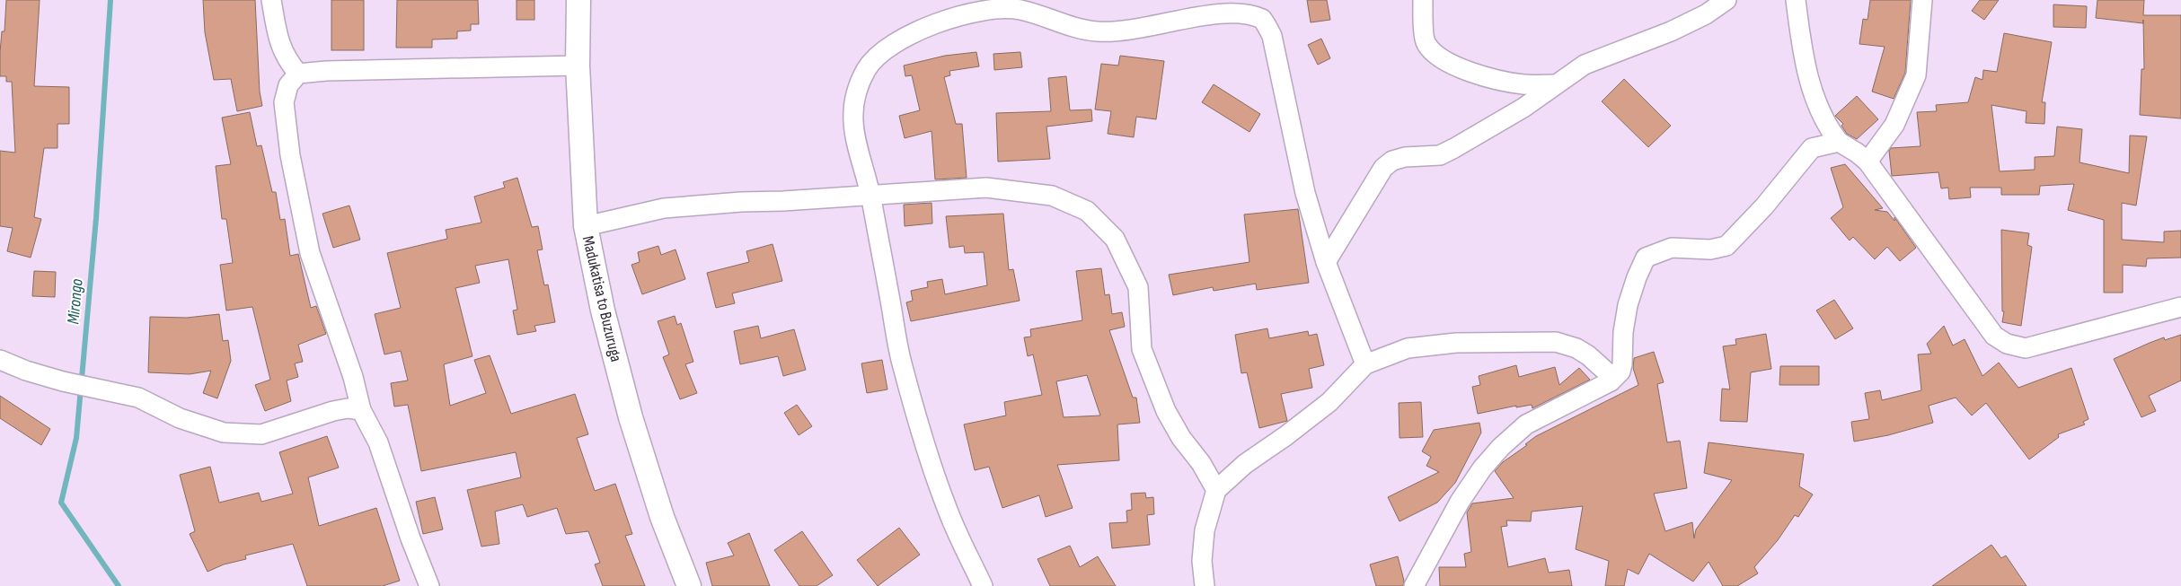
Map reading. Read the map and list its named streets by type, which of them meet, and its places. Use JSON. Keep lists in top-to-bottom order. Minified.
{"streets":{"main road":["Madukatisa to Buzuruga"]},"water":["Mirongo"]}
